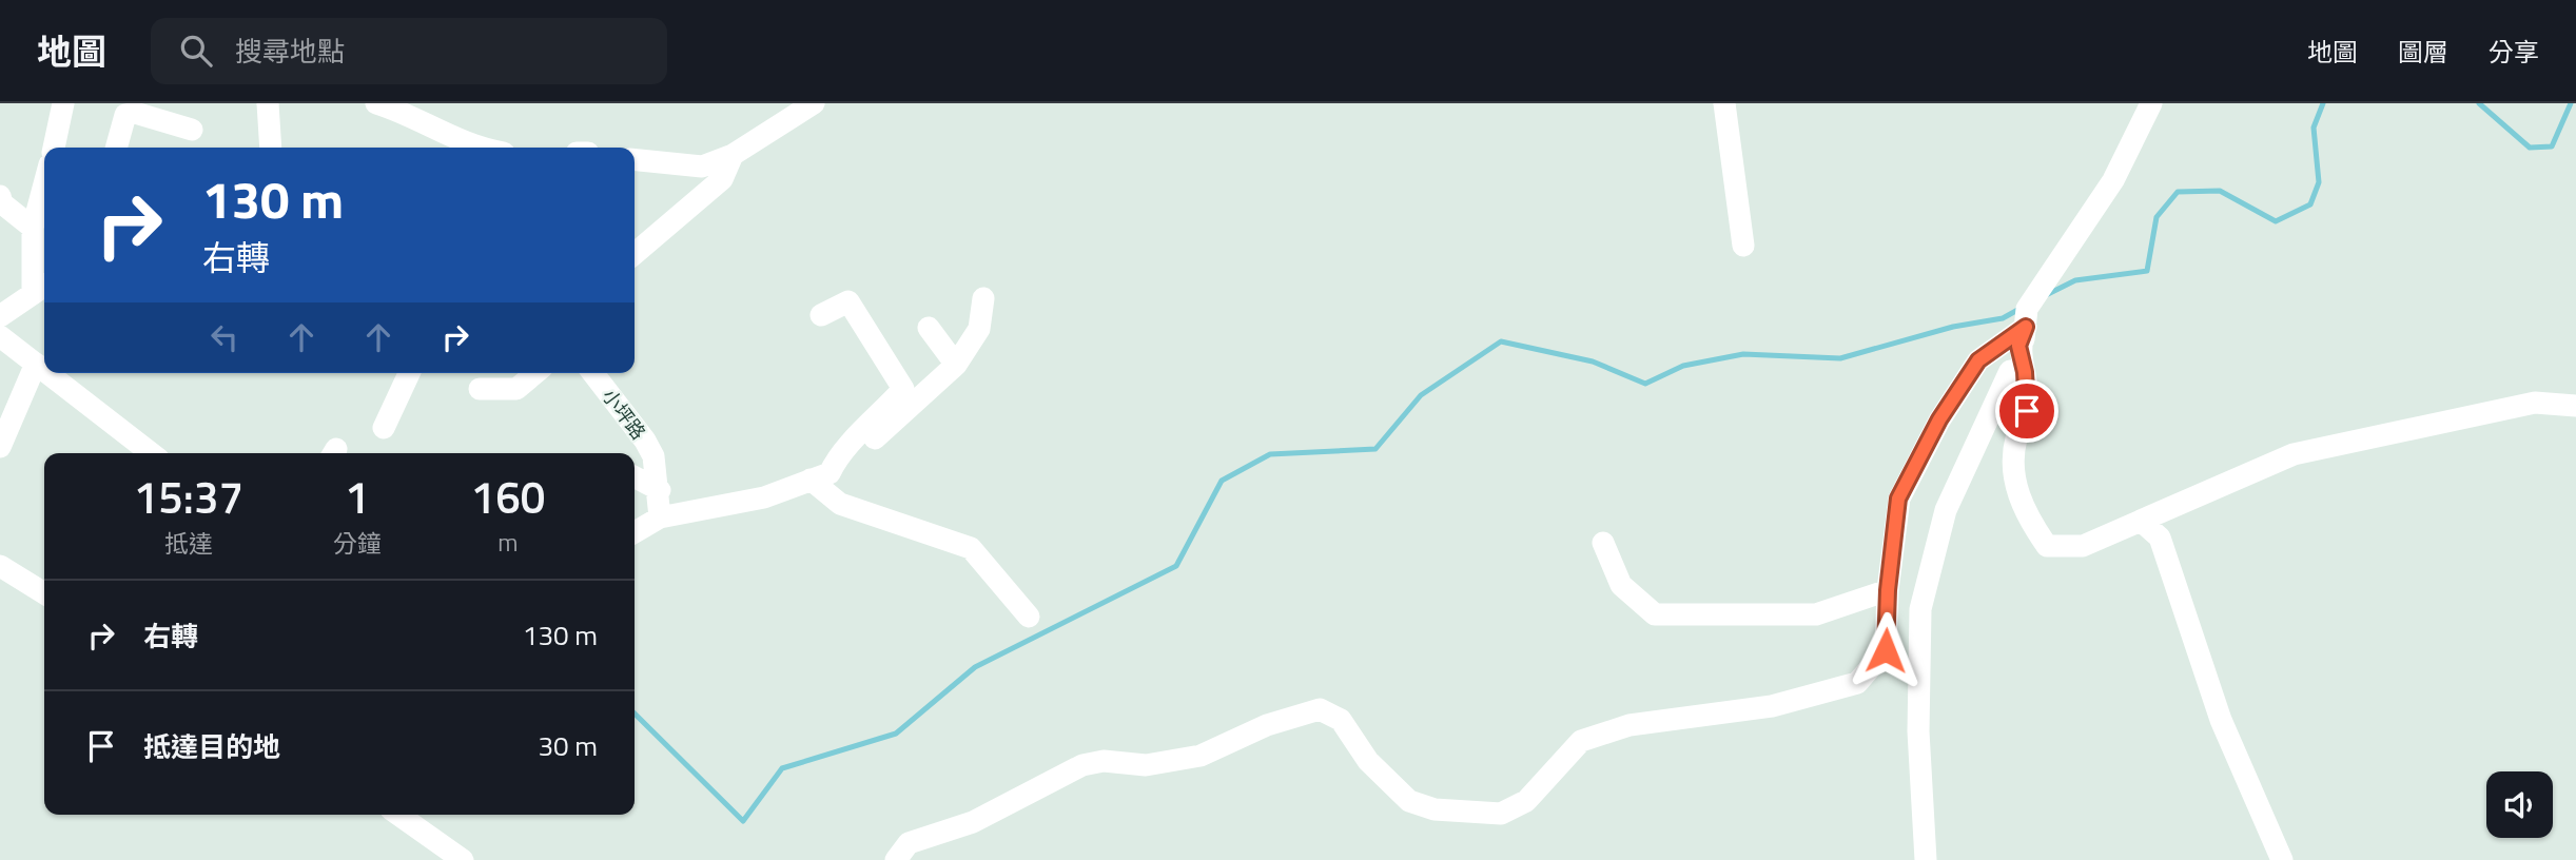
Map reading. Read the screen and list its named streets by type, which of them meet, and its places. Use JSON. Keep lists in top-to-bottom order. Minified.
{"streets":{"street":["小坪路"]},"page":{"header":"地圖","search":"搜尋地點","nav":["地圖","圖層","分享"],"turn":["130 m","右轉"],"eta":["15:37","抵達","1","分鐘","160","m"],"list":[{"name":"右轉","value":"130 m"},{"name":"抵達目的地","value":"30 m"}]}}
